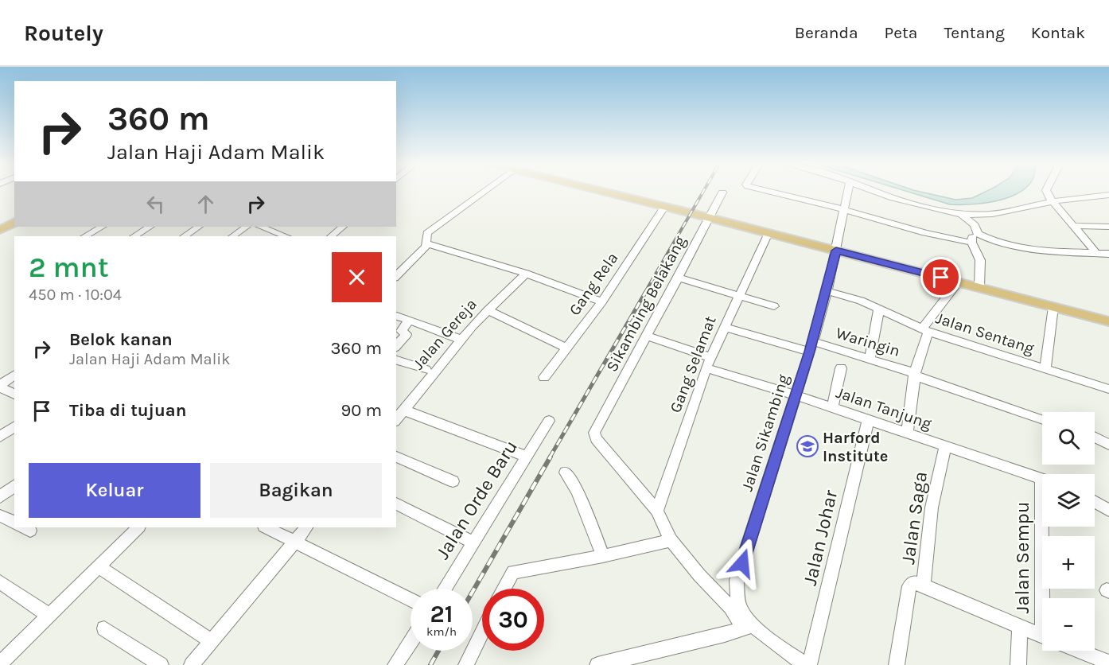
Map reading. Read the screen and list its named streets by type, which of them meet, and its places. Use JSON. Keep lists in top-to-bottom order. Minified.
{"streets":{"street":["Gang Rela","Sikambing Belakang","Jalan Sentang","Jalan Gereja","Waringin","Gang Selamat","Jalan Tanjung","Jalan Sikambing","Jalan Orde Baru","Jalan Saga","Jalan Johar","Jalan Sempu"]},"crossings":[["Sikambing Belakang","Gang Selamat"],["Jalan Sentang","Jalan Sikambing"],["Waringin","Gang Selamat"],["Waringin","Jalan Sikambing"],["Gang Selamat","Jalan Tanjung"],["Jalan Tanjung","Jalan Sikambing"],["Jalan Tanjung","Jalan Saga"],["Jalan Tanjung","Jalan Johar"],["Jalan Sikambing","Jalan Johar"]],"places":{"school or university":["Harford Institute"]},"page":{"header":"Routely","nav":["Beranda","Peta","Tentang","Kontak"],"turn":["360 m","Jalan Haji Adam Malik"],"heading":["2 mnt","450 m · 10:04"],"list":[{"name":"Belok kanan","note":"Jalan Haji Adam Malik","value":"360 m"},{"name":"Tiba di tujuan","value":"90 m"}],"map_buttons":["+","−"],"buttons":["Keluar","Bagikan"],"speed":"21 km/h","limit":"30"}}
